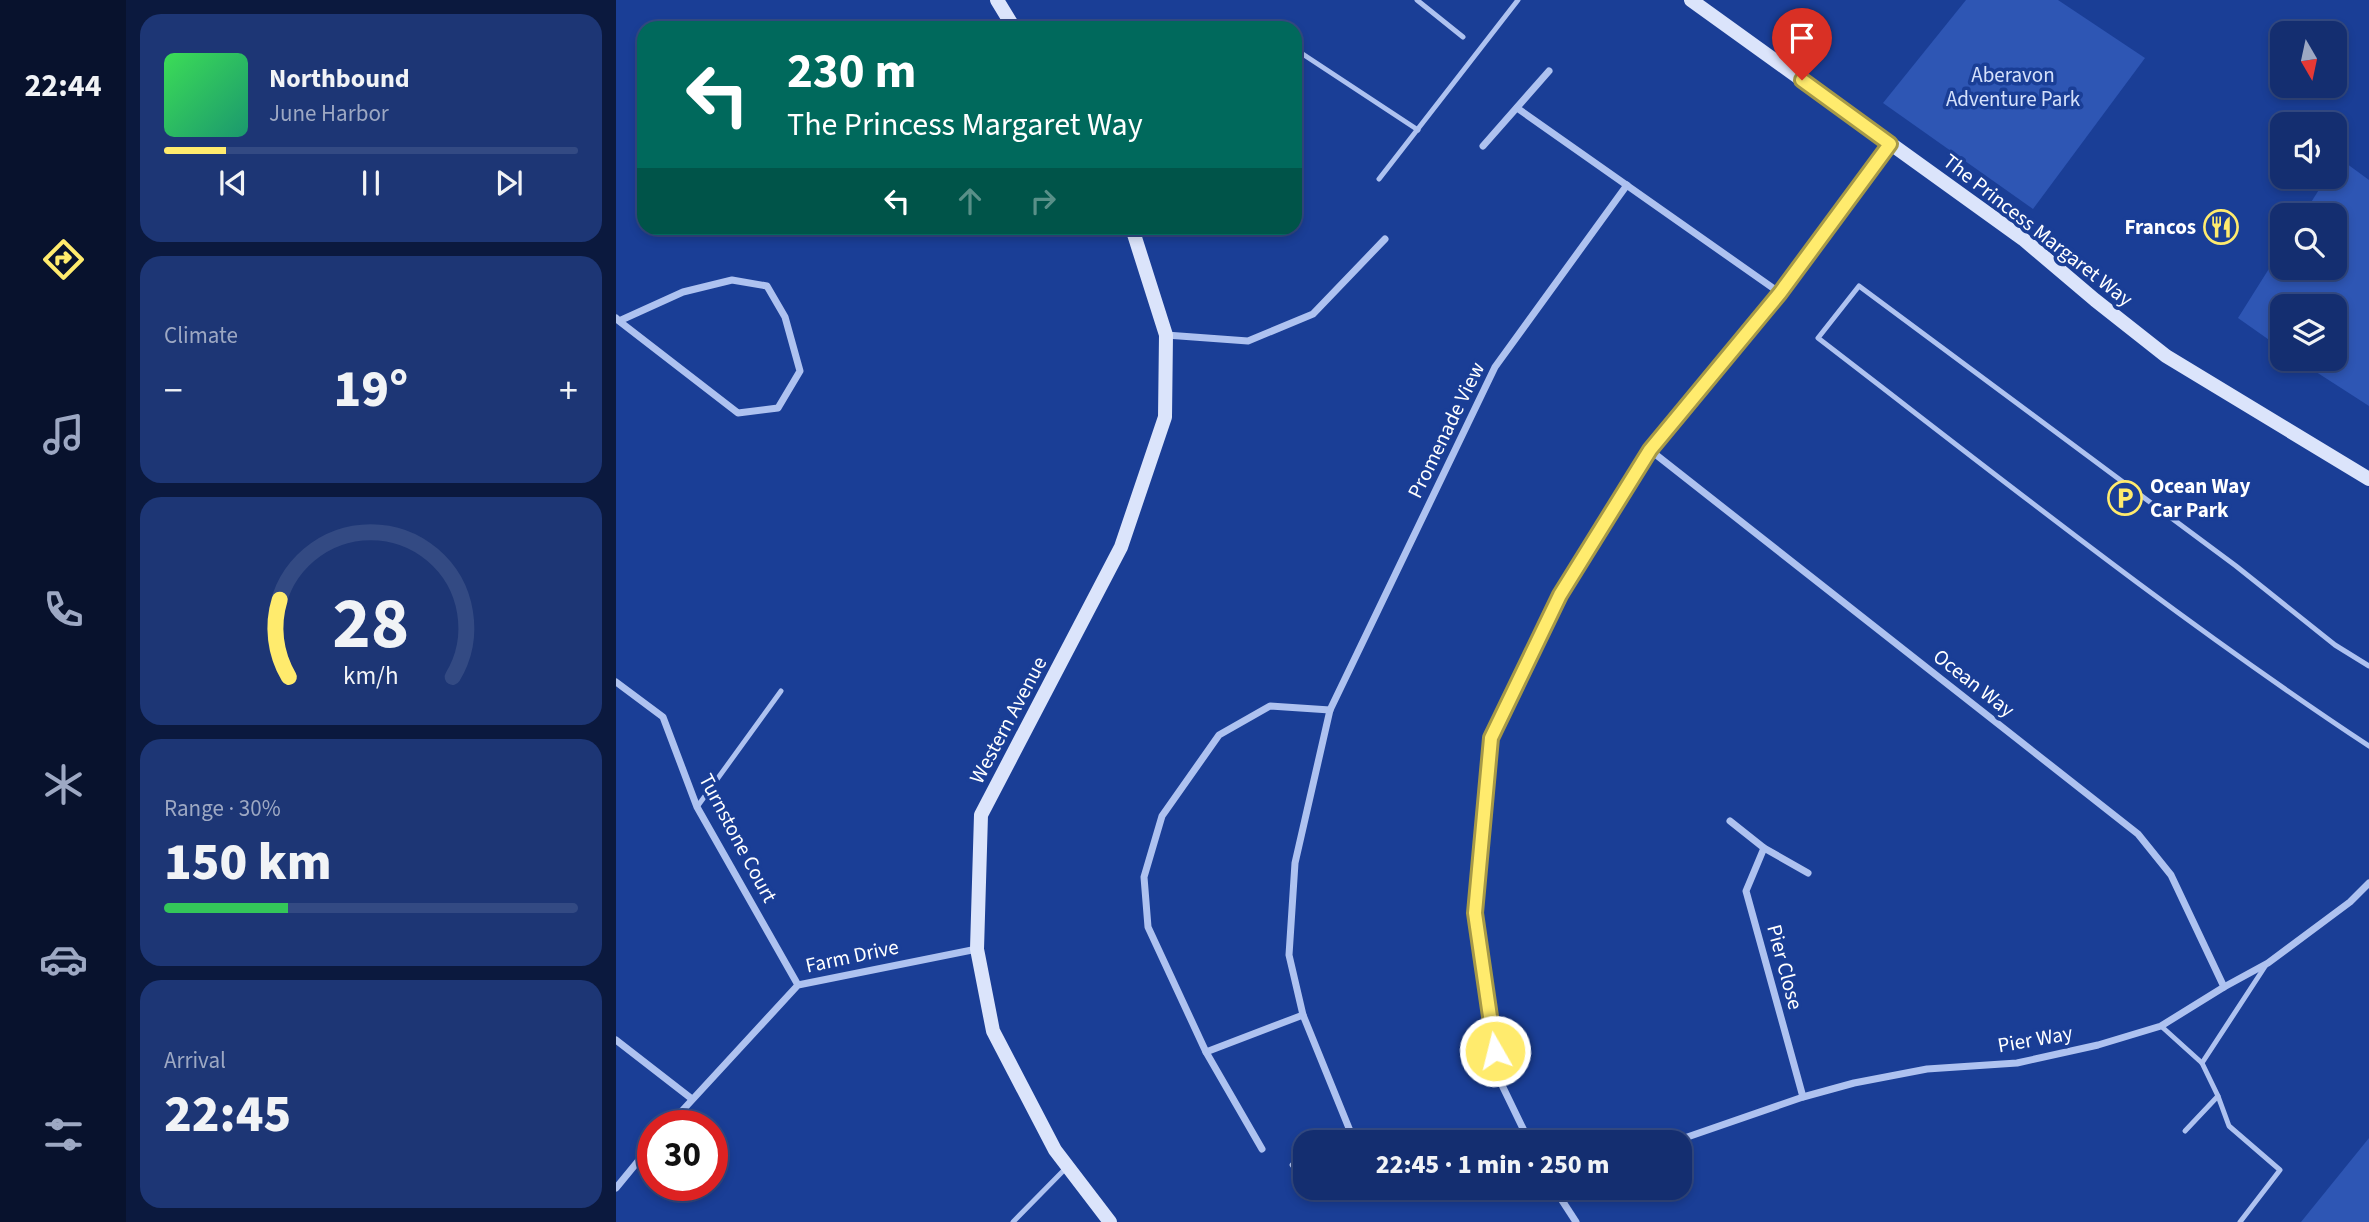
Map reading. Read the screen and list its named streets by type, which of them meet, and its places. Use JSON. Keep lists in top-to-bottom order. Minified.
{"streets":{"street":["The Princess Margaret Way","Promenade View","Ocean Way","Western Avenue","Turnstone Court","Farm Drive","Pier Close","Pier Way"]},"crossings":[["Ocean Way","Pier Way"],["Western Avenue","Farm Drive"],["Turnstone Court","Farm Drive"],["Pier Close","Pier Way"]],"parks":["Aberavon Adventure Park"],"places":{"restaurant":["Francos"],"parking":["Ocean Way Car Park"]},"north":"bottom","page":{"tabs":"22:44","turn":["230 m","The Princess Margaret Way"],"song":["Northbound","June Harbor"],"tile":["Climate",["Range · 30%","150 km"],["Arrival","22:45"]],"heat":["−","19°","+"],"limit":"30","trip":"22:45 · 1 min · 250 m","gauge":["28","km/h"]}}
